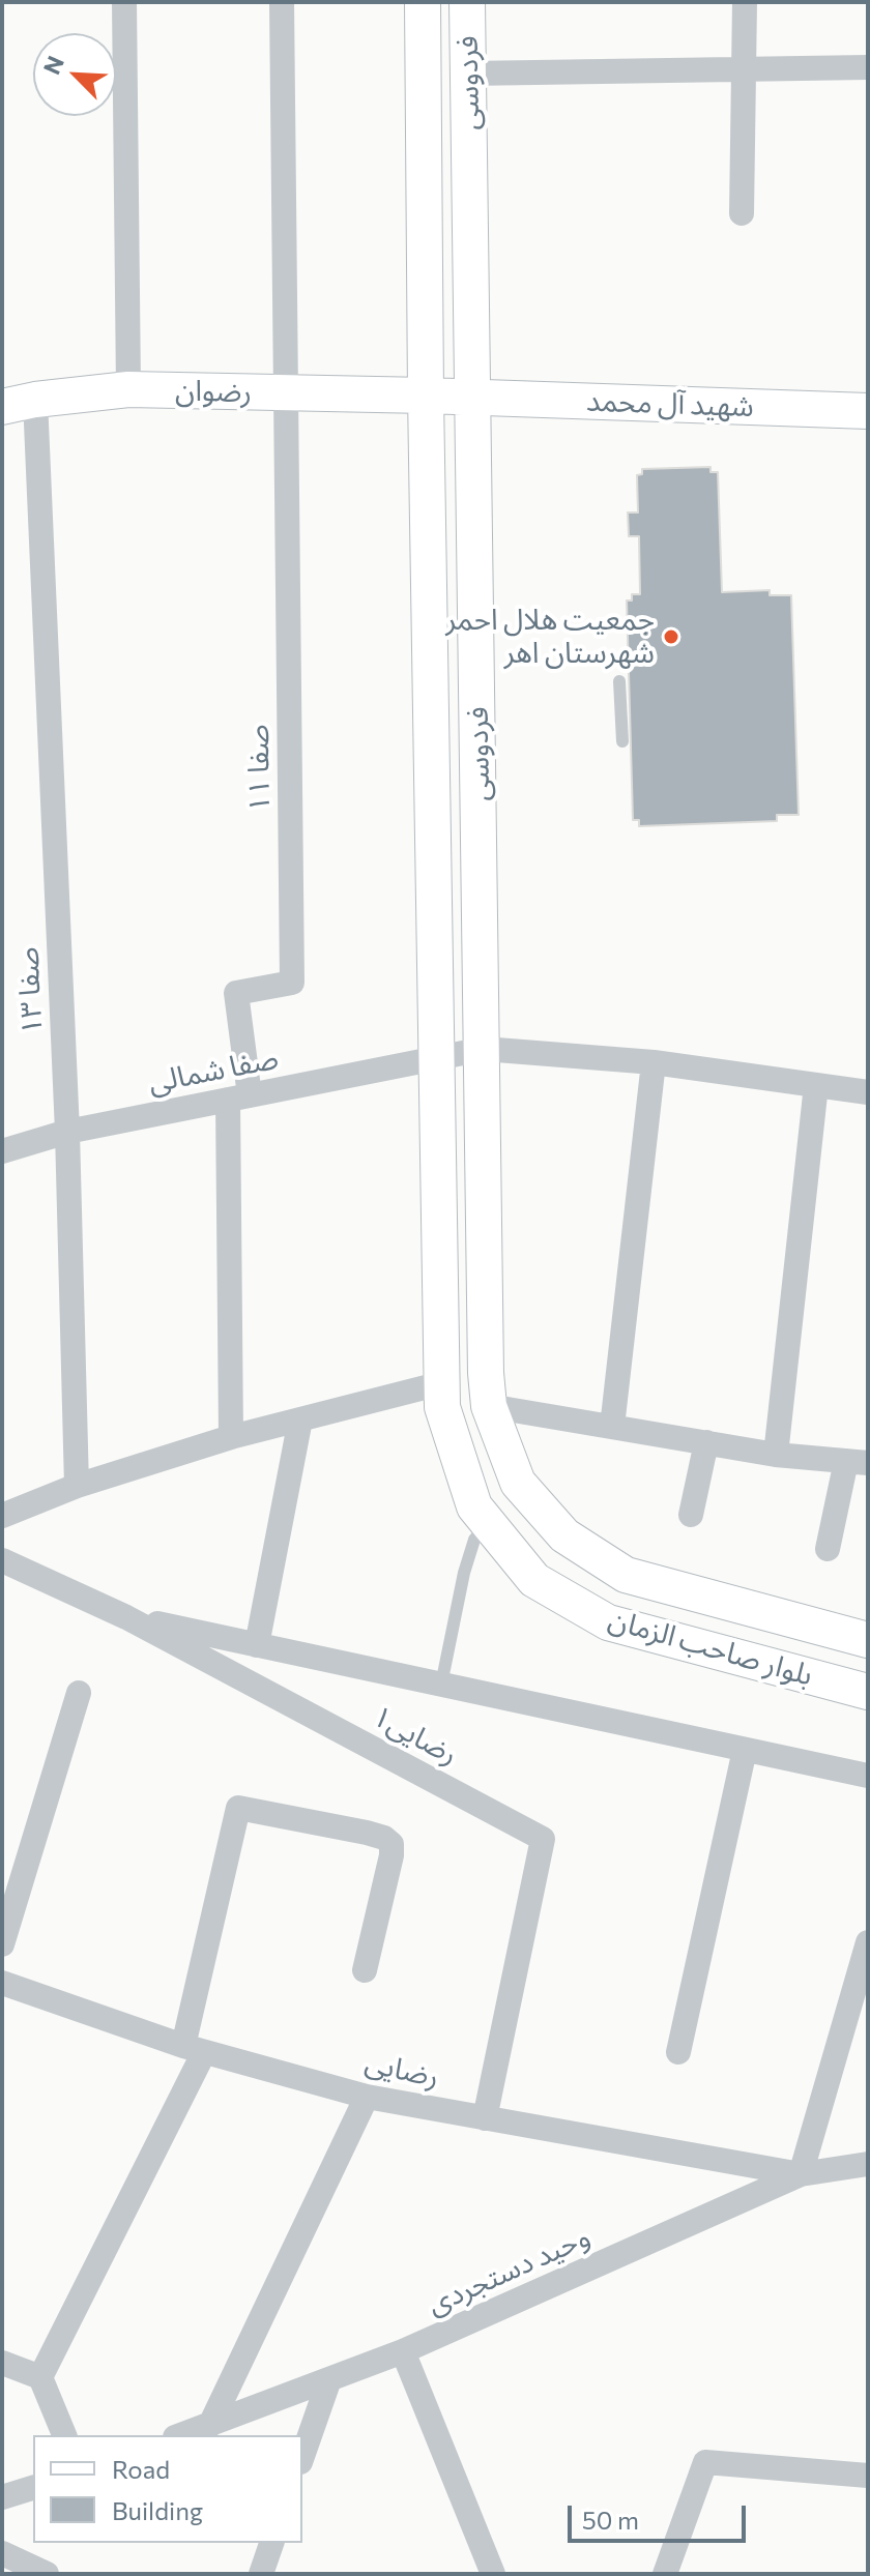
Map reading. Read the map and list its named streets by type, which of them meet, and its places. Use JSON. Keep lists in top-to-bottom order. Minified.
{"streets":{"main road":["فردوسی","رضوان","شهید آل محمد","بلوار صاحب الزمان"],"street":["صفا ۱۱","صفا ۱۳","صفا شمالی","رضایی۱","رضایی","وحید دستجردی"]},"crossings":[["فردوسی","رضوان"],["فردوسی","شهید آل محمد"],["فردوسی","صفا شمالی"],["فردوسی","بلوار صاحب الزمان"],["رضوان","شهید آل محمد"],["رضوان","صفا ۱۱"],["رضوان","صفا ۱۳"],["صفا ۱۱","صفا شمالی"],["صفا ۱۳","صفا شمالی"],["رضایی۱","رضایی"],["رضایی","وحید دستجردی"]],"places":["جمعیت هلال احمر شهرستان اهر"],"legend":["Road","Building"],"scale_bar":"50 m","north":"top left"}
